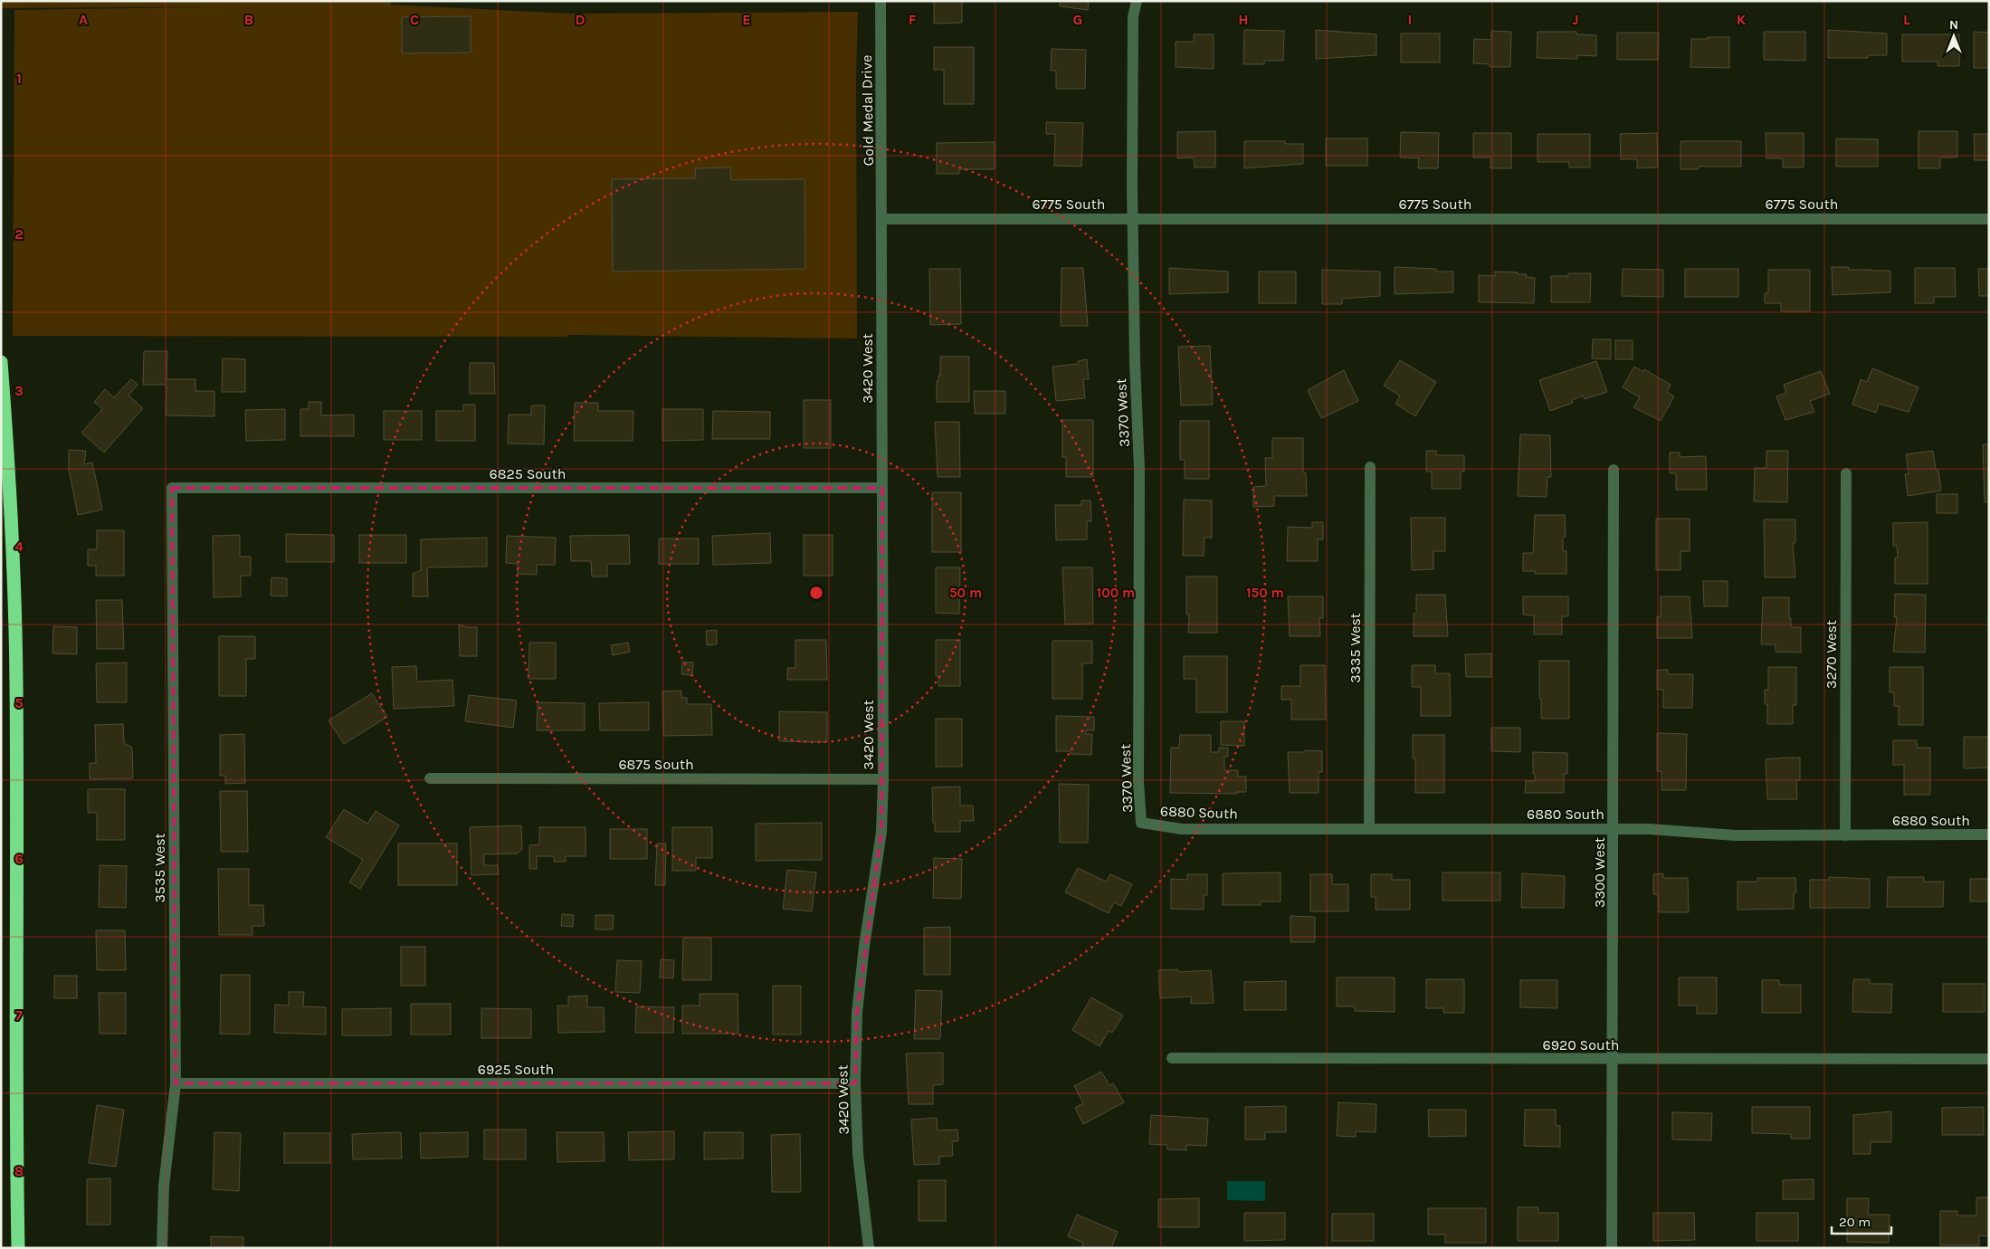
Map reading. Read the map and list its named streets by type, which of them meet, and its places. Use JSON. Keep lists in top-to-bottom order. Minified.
{"streets":{"street":["Gold Medal Drive","6775 South","3420 West","3370 West","6825 South","3335 West","3270 West","6875 South","6880 South","3535 West","3300 West","6920 South","6925 South"]},"crossings":[["Gold Medal Drive","6775 South"],["Gold Medal Drive","3420 West"],["6775 South","3420 West"],["6775 South","3370 West"],["3420 West","6825 South"],["3420 West","6875 South"],["3420 West","6925 South"],["3370 West","6880 South"],["6825 South","3535 West"],["3335 West","6880 South"],["3270 West","6880 South"],["6880 South","3300 West"],["3535 West","6925 South"],["3300 West","6920 South"]],"scale_bar":"20 m","north":"top","grid":{"columns":["A","B","C","D","E","F","G","H","I","J","K","L"],"rows":["1","2","3","4","5","6","7","8"]},"rings":["50 m","100 m","150 m"]}
